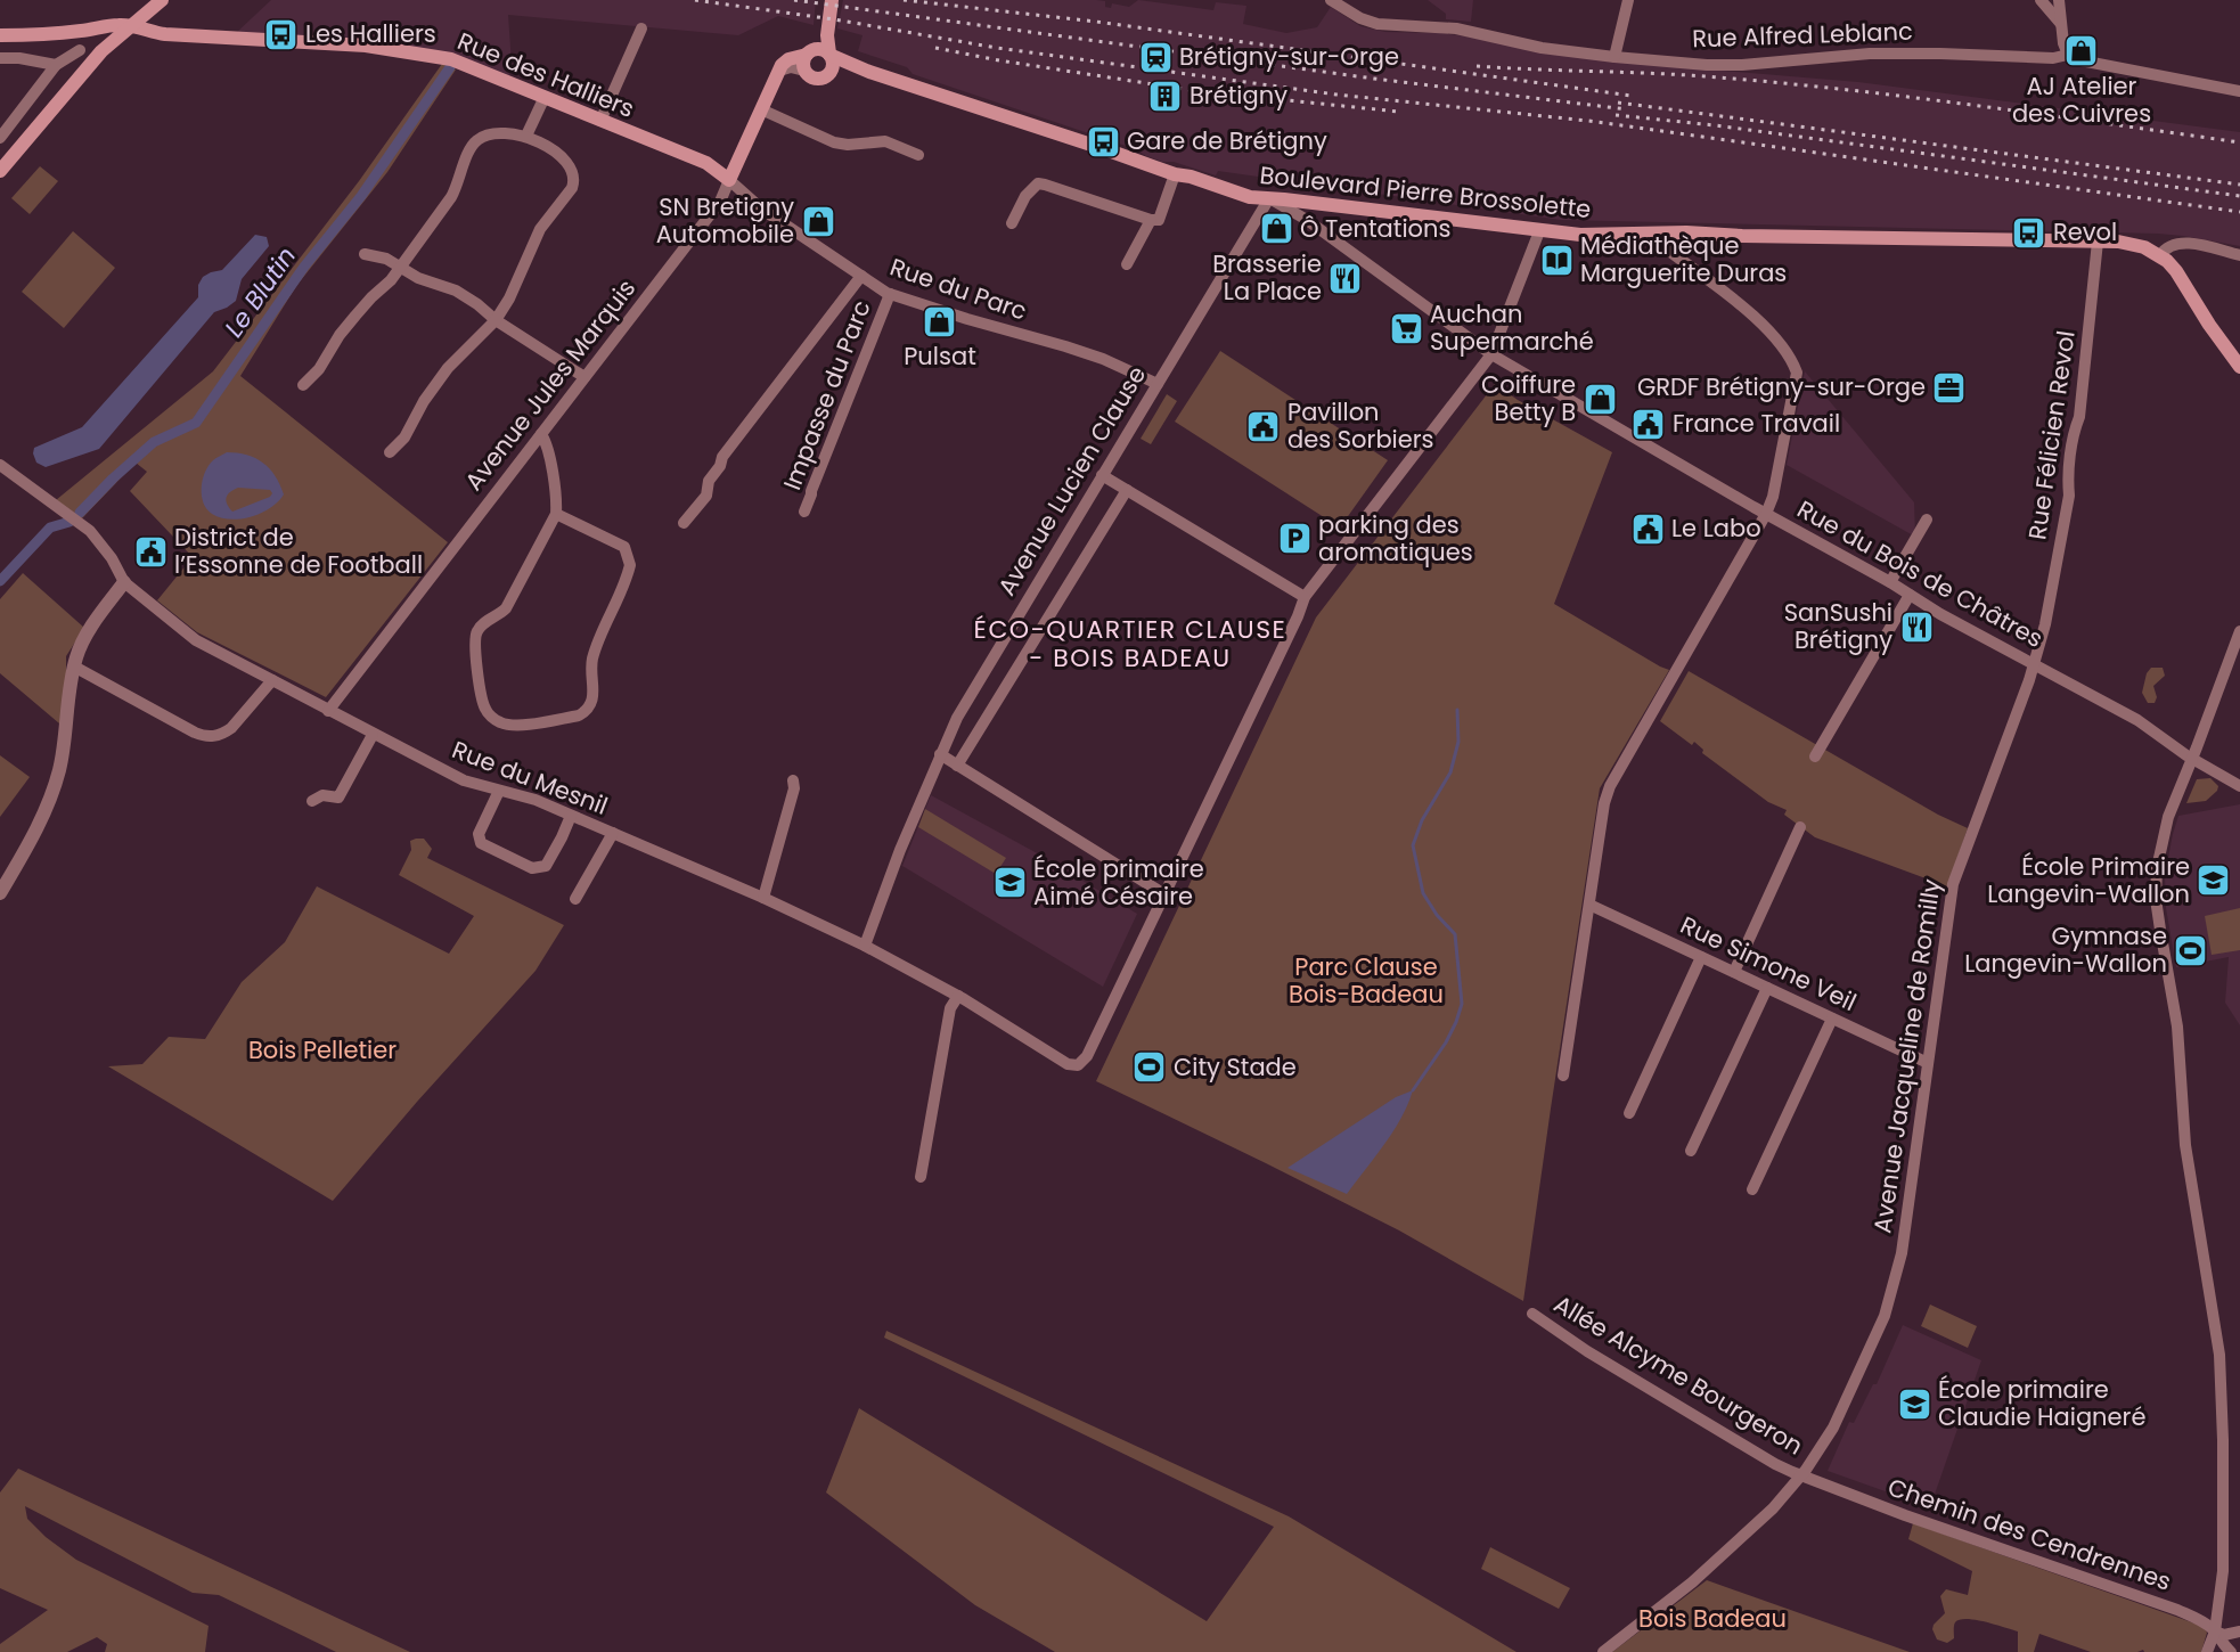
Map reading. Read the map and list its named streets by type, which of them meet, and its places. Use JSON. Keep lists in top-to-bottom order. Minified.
{"streets":{"main road":["Rue des Halliers","Boulevard Pierre Brossolette","Avenue Jules Marquis"],"street":["Rue Alfred Leblanc","Rue du Parc","Impasse du Parc","Rue Félicien Revol","Avenue Lucien Clause","Rue du Bois de Châtres","Rue du Mesnil","Rue Simone Veil","Avenue Jacqueline de Romilly","Allée Alcyme Bourgeron","Chemin des Cendrennes"]},"crossings":[["Rue des Halliers","Rue du Parc"],["Rue des Halliers","Avenue Jules Marquis"],["Boulevard Pierre Brossolette","Rue Félicien Revol"],["Boulevard Pierre Brossolette","Avenue Lucien Clause"],["Boulevard Pierre Brossolette","Rue du Bois de Châtres"],["Rue du Parc","Avenue Jules Marquis"],["Rue du Parc","Impasse du Parc"],["Rue du Parc","Avenue Lucien Clause"],["Avenue Jules Marquis","Rue du Mesnil"],["Rue Félicien Revol","Avenue Jacqueline de Romilly"],["Avenue Lucien Clause","Rue du Mesnil"],["Rue du Bois de Châtres","Avenue Jacqueline de Romilly"],["Rue Simone Veil","Avenue Jacqueline de Romilly"],["Avenue Jacqueline de Romilly","Allée Alcyme Bourgeron"],["Avenue Jacqueline de Romilly","Chemin des Cendrennes"],["Allée Alcyme Bourgeron","Chemin des Cendrennes"]],"districts":["ÉCO-QUARTIER CLAUSE - BOIS BADEAU"],"water":["Le Blutin"],"parks":["Parc Clause Bois-Badeau","Bois Pelletier","Bois Badeau"],"places":{"bus stop":["Les Halliers","Gare de Brétigny","Revol"],"shop":["AJ Atelier des Cuivres","SN Bretigny Automobile","Ô Tentations","Pulsat","Coiffure Betty B"],"station":["Brétigny-sur-Orge"],"building":["Brétigny"],"library":["Médiathèque Marguerite Duras"],"restaurant":["Brasserie La Place","SanSushi Brétigny"],"supermarket":["Auchan Supermarché"],"office":["GRDF Brétigny-sur-Orge"],"public building":["France Travail","Pavillon des Sorbiers","Le Labo","District de l’Essonne de Football"],"parking":["parking des aromatiques"],"school or university":["École Primaire Langevin-Wallon","École primaire Aimé Césaire","École primaire Claudie Haigneré"],"sports":["Gymnase Langevin-Wallon","City Stade"]}}
